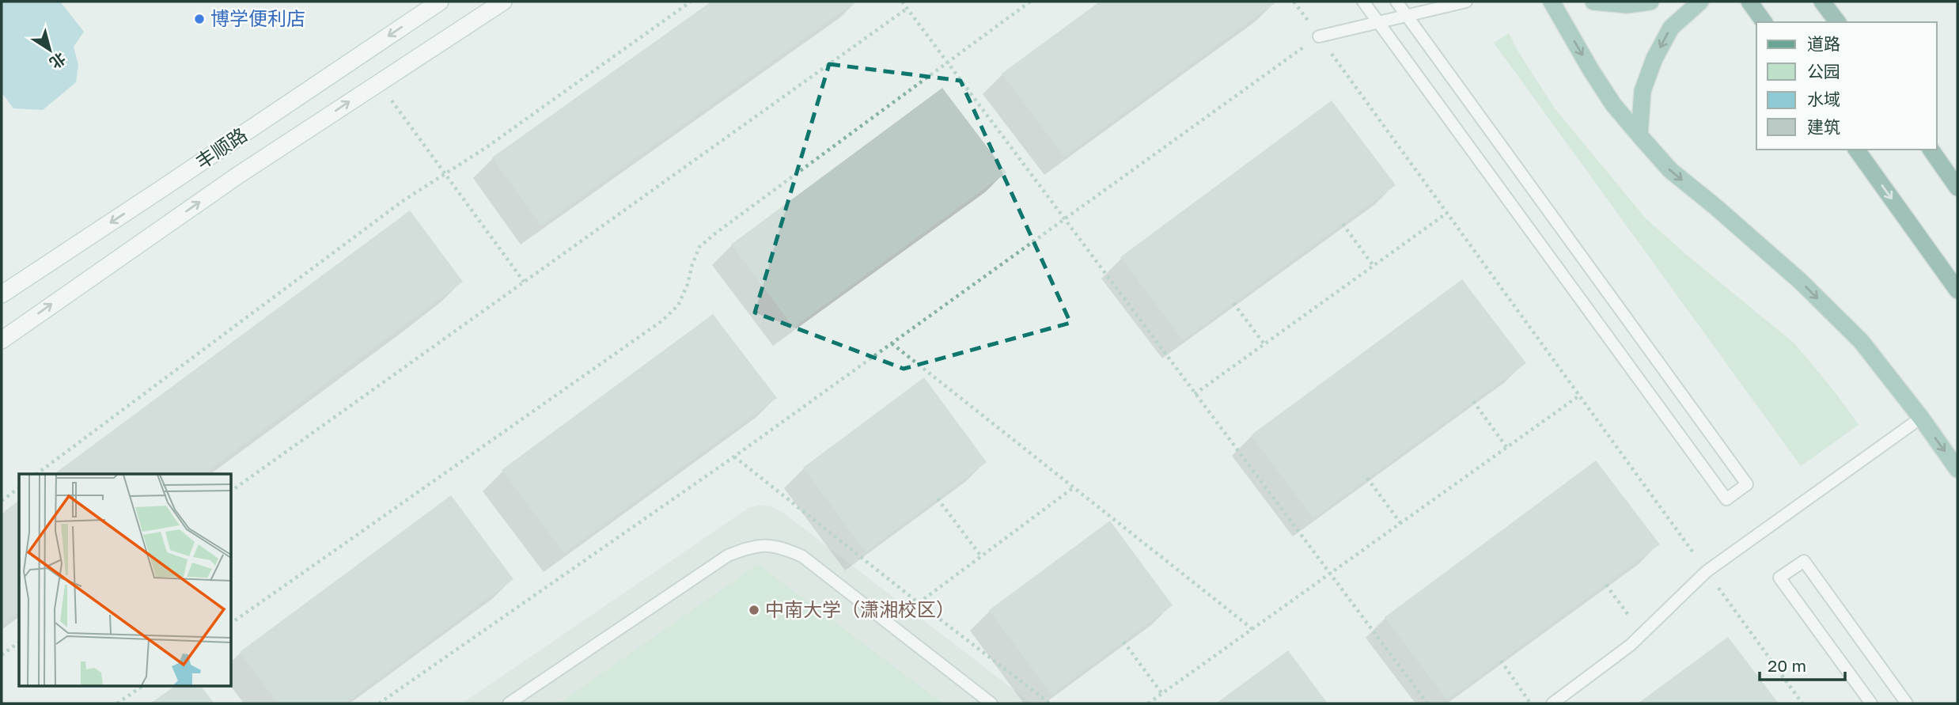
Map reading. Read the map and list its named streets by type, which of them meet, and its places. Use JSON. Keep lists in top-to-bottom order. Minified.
{"streets":{"main road":["丰顺路"]},"places":["博学便利店","中南大学（潇湘校区）"],"legend":["道路","公园","水域","建筑"],"scale_bar":"20 m","north":"bottom right"}
